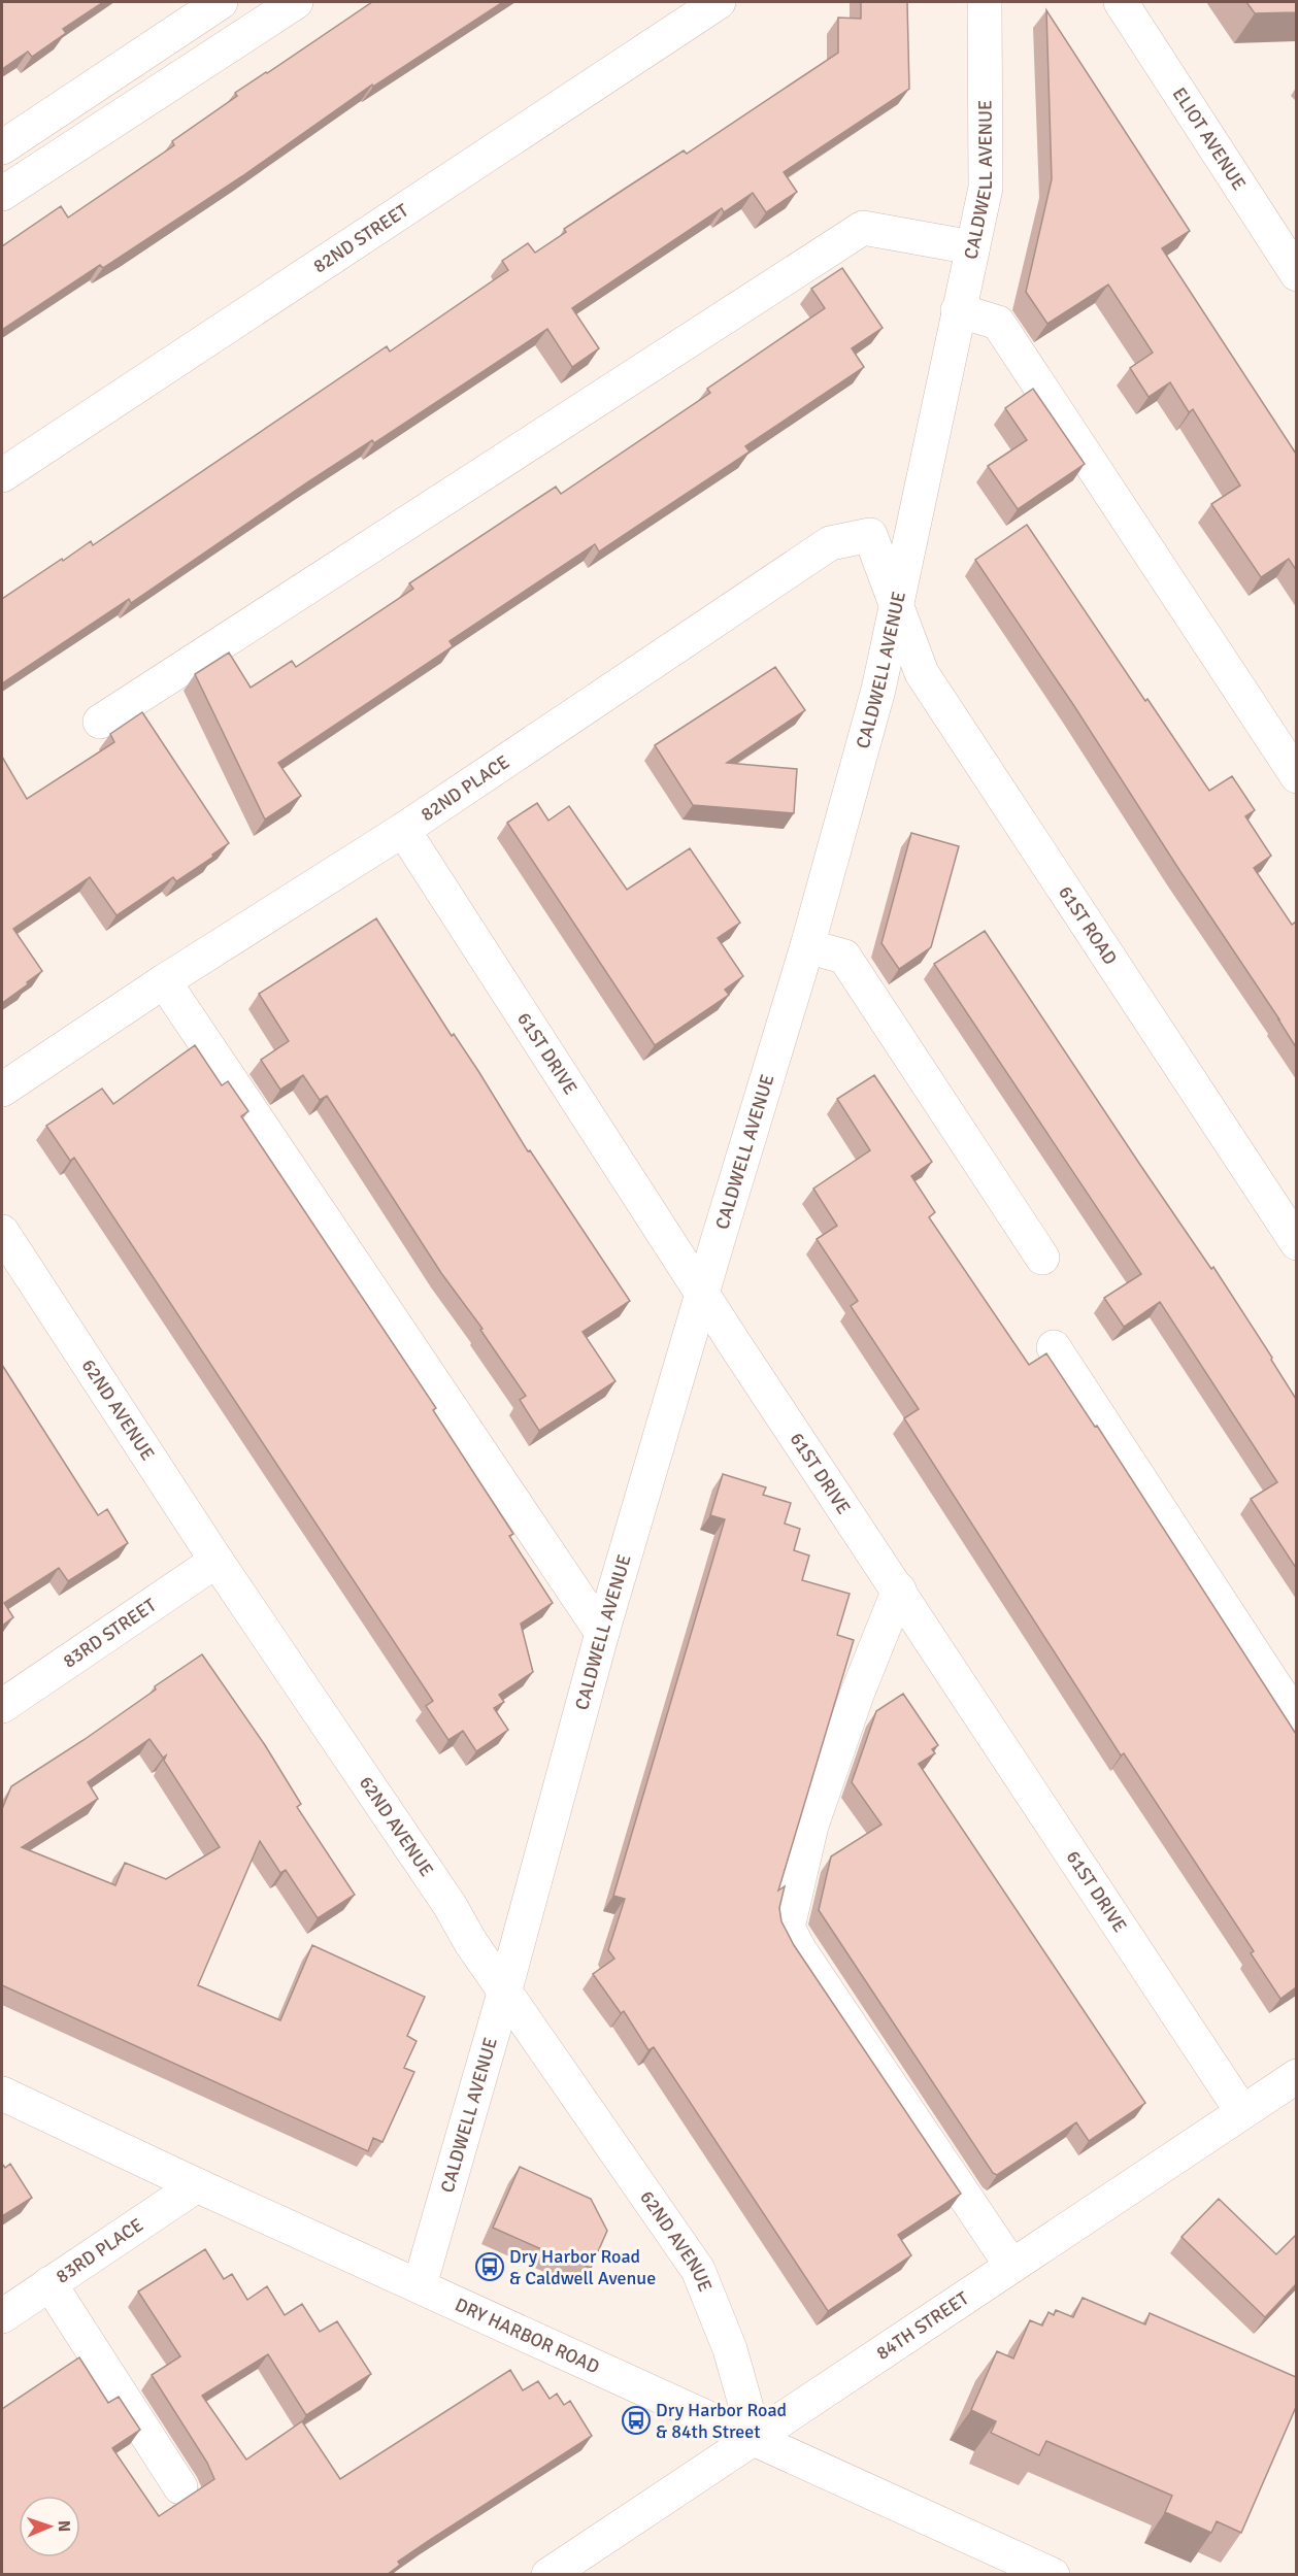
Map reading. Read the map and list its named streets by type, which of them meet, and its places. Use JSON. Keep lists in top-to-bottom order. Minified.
{"streets":{"street":["ELIOT AVENUE","CALDWELL AVENUE","82ND STREET","82ND PLACE","61ST ROAD","61ST DRIVE","62ND AVENUE","83RD STREET","83RD PLACE","84TH STREET","DRY HARBOR ROAD"]},"crossings":[["CALDWELL AVENUE","82ND PLACE"],["CALDWELL AVENUE","61ST ROAD"],["CALDWELL AVENUE","61ST DRIVE"],["CALDWELL AVENUE","62ND AVENUE"],["CALDWELL AVENUE","DRY HARBOR ROAD"],["82ND PLACE","61ST ROAD"],["82ND PLACE","61ST DRIVE"],["61ST DRIVE","84TH STREET"],["62ND AVENUE","83RD STREET"],["62ND AVENUE","84TH STREET"],["62ND AVENUE","DRY HARBOR ROAD"],["83RD PLACE","DRY HARBOR ROAD"],["84TH STREET","DRY HARBOR ROAD"]],"places":{"bus stop":["Dry Harbor Road & Caldwell Avenue","Dry Harbor Road & 84th Street"]},"north":"right"}
